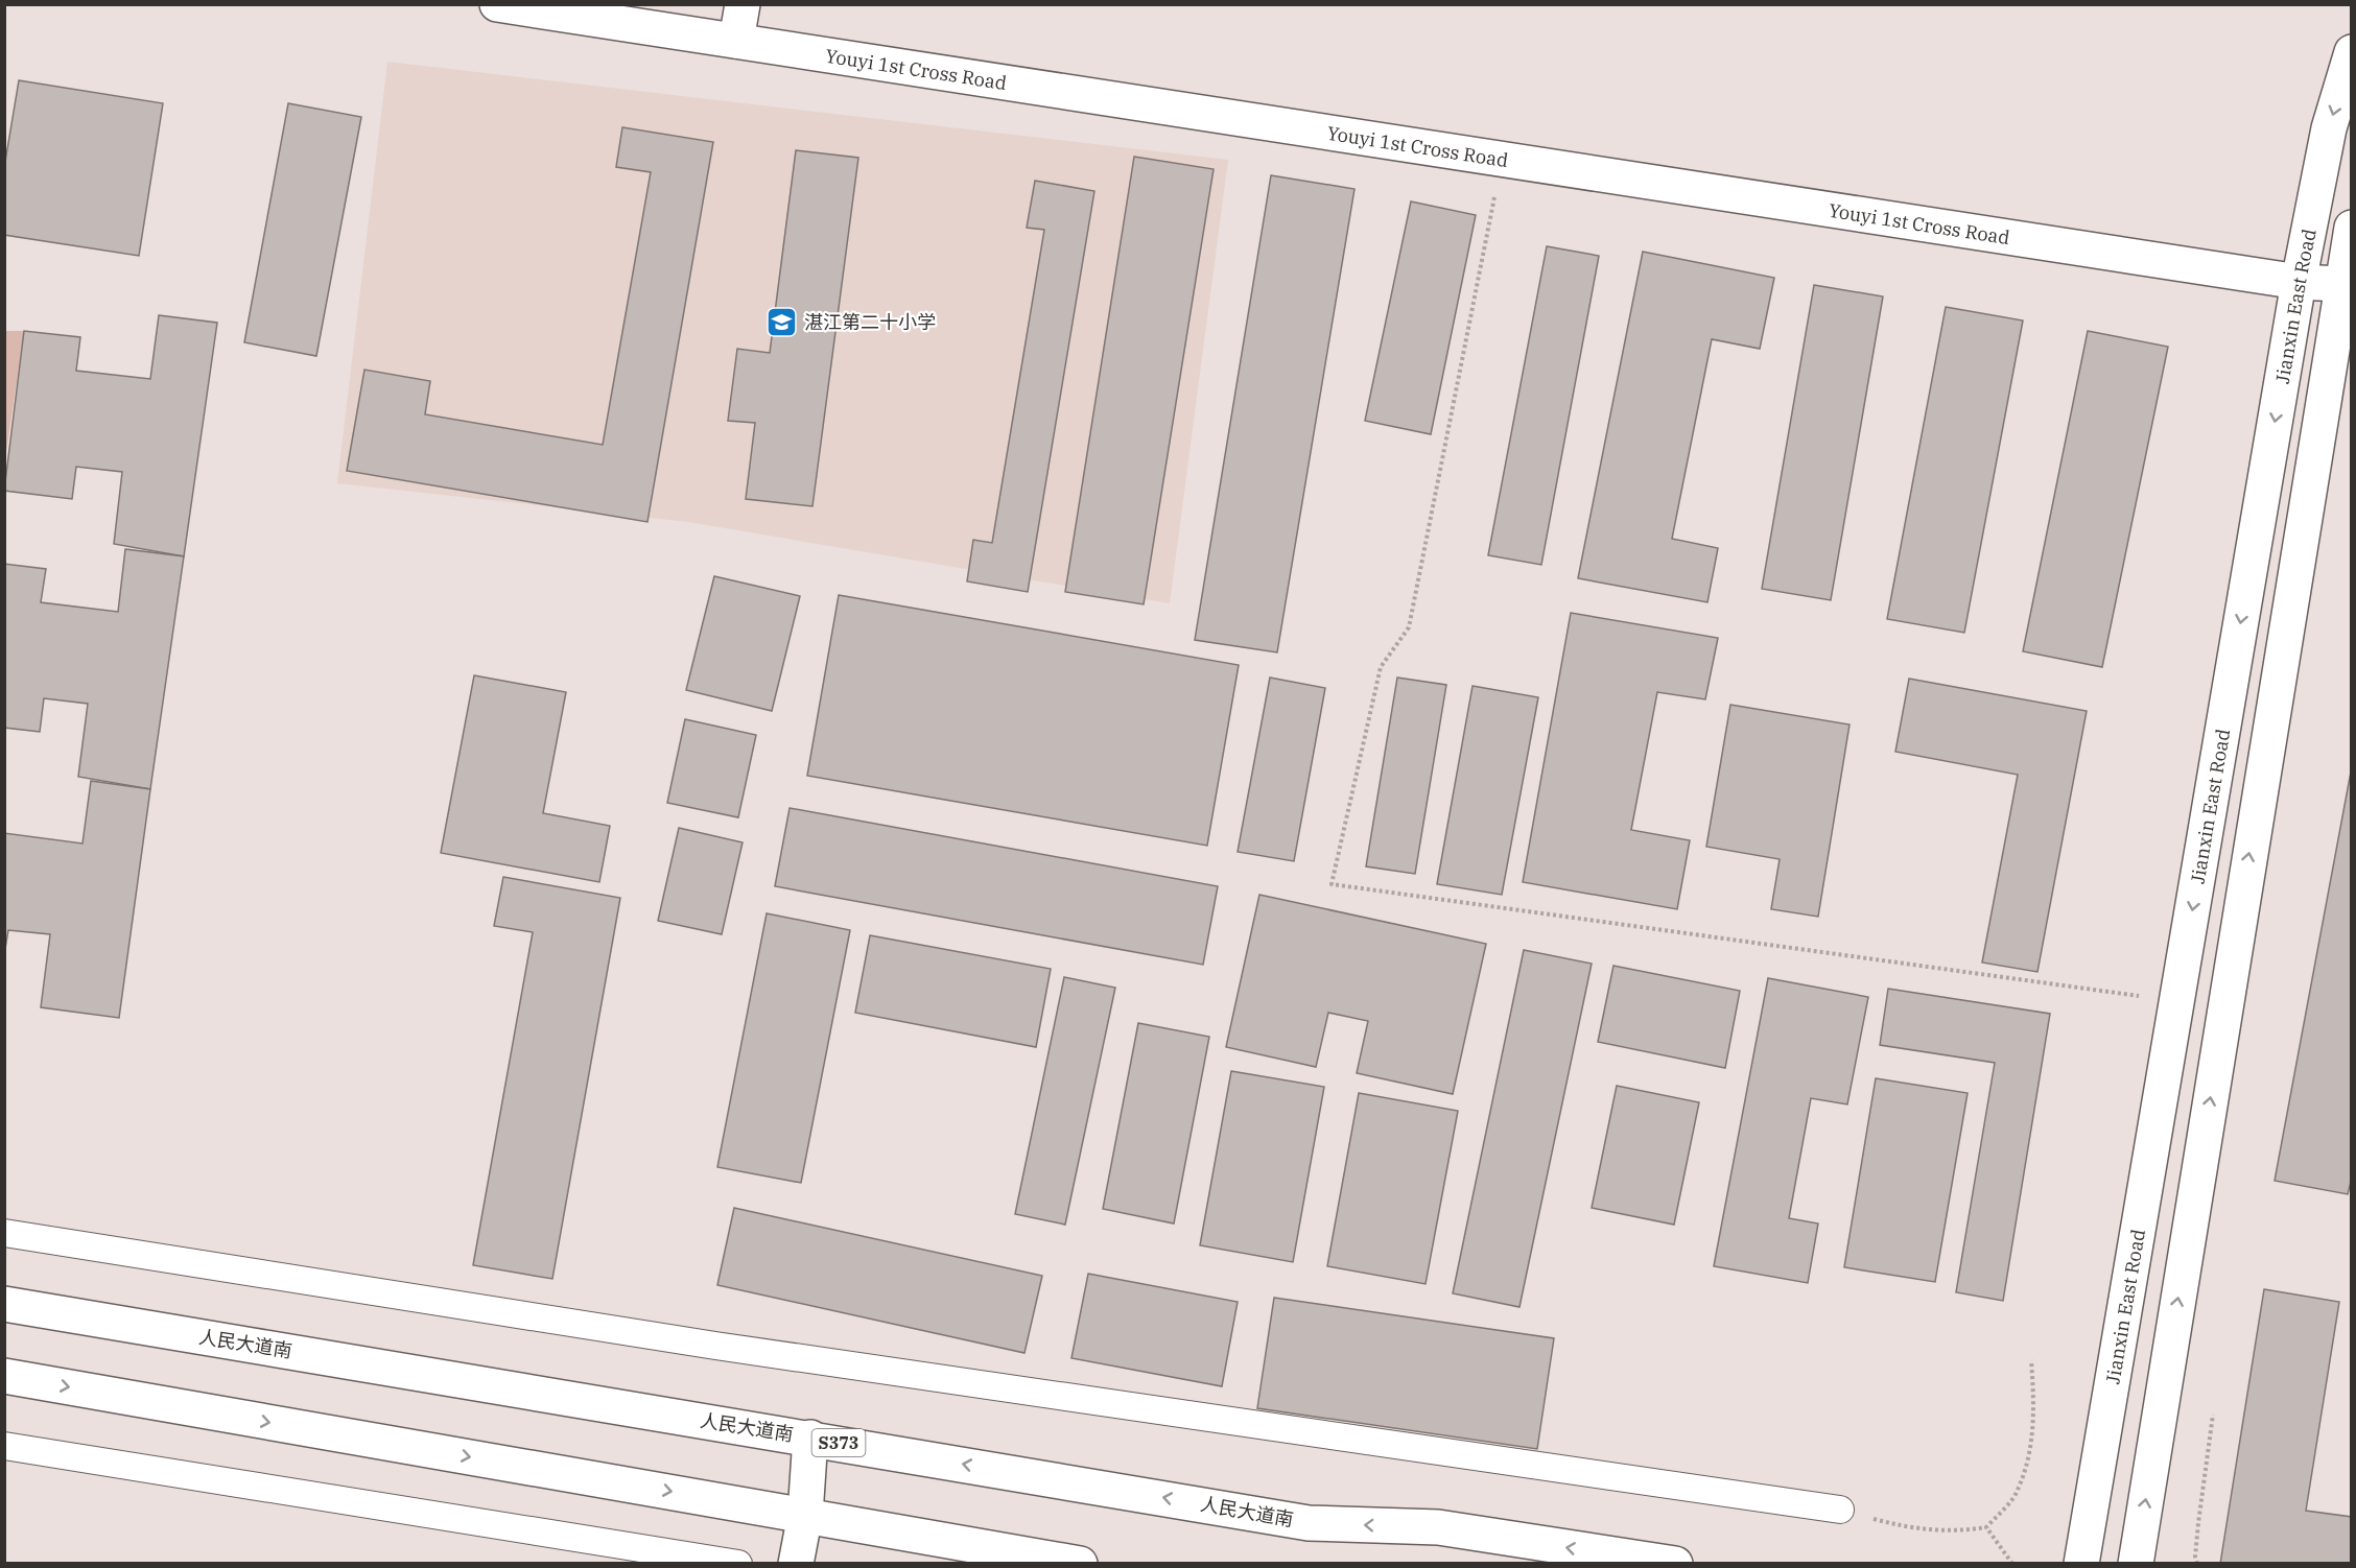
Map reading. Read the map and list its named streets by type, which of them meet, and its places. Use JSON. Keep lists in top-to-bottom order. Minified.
{"streets":{"street":["Youyi 1st Cross Road","Jianxin East Road","人民大道南","S373"]},"crossings":[["Youyi 1st Cross Road","Jianxin East Road"]],"places":{"school or university":["湛江第二十小学"]}}
